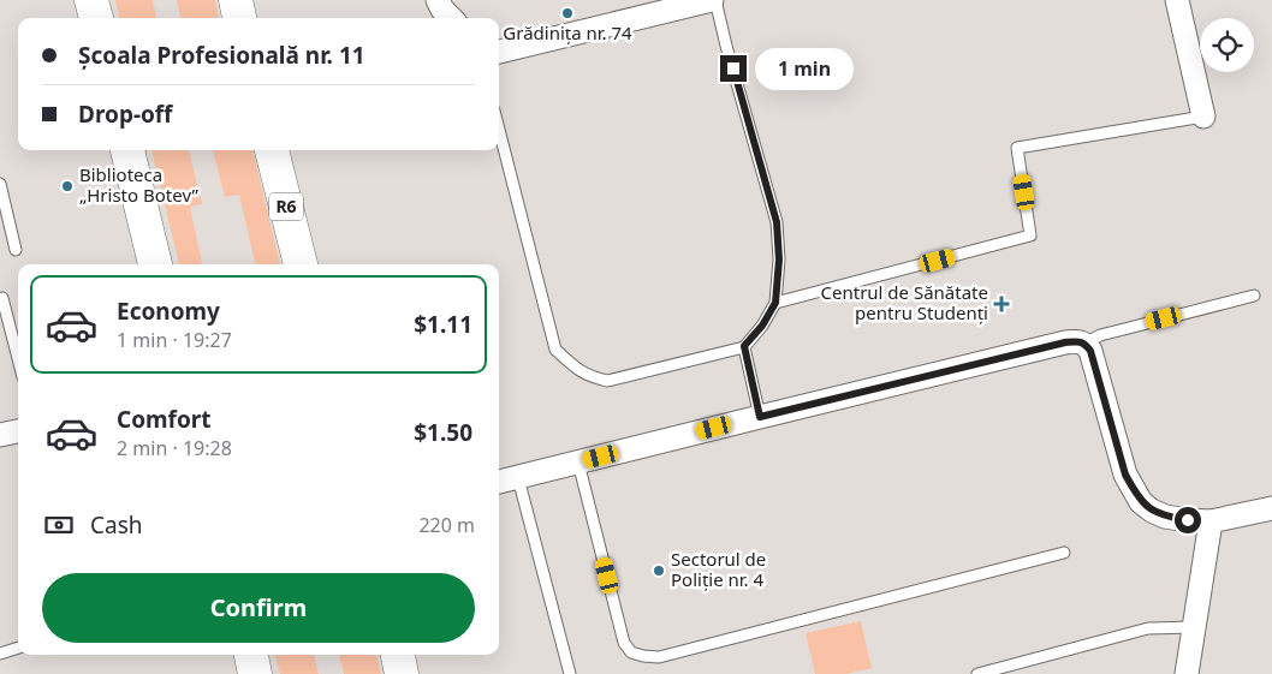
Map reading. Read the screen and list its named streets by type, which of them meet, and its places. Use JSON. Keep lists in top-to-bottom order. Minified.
{"streets":{"main road":["R6"]},"places":{"other":["Grădinița nr. 74","Biblioteca „Hristo Botev”","Sectorul de Poliție nr. 4"],"health":["Centrul de Sănătate pentru Studenți"]},"page":{"banner":["Școala Profesională nr. 11","Drop-off"],"bubble":"1 min","list":[{"name":"Economy","note":"1 min · 19:27","value":"$1.11"},{"name":"Comfort","note":"2 min · 19:28","value":"$1.50"}],"pay":["Cash","220 m"],"buttons":"Confirm"}}
